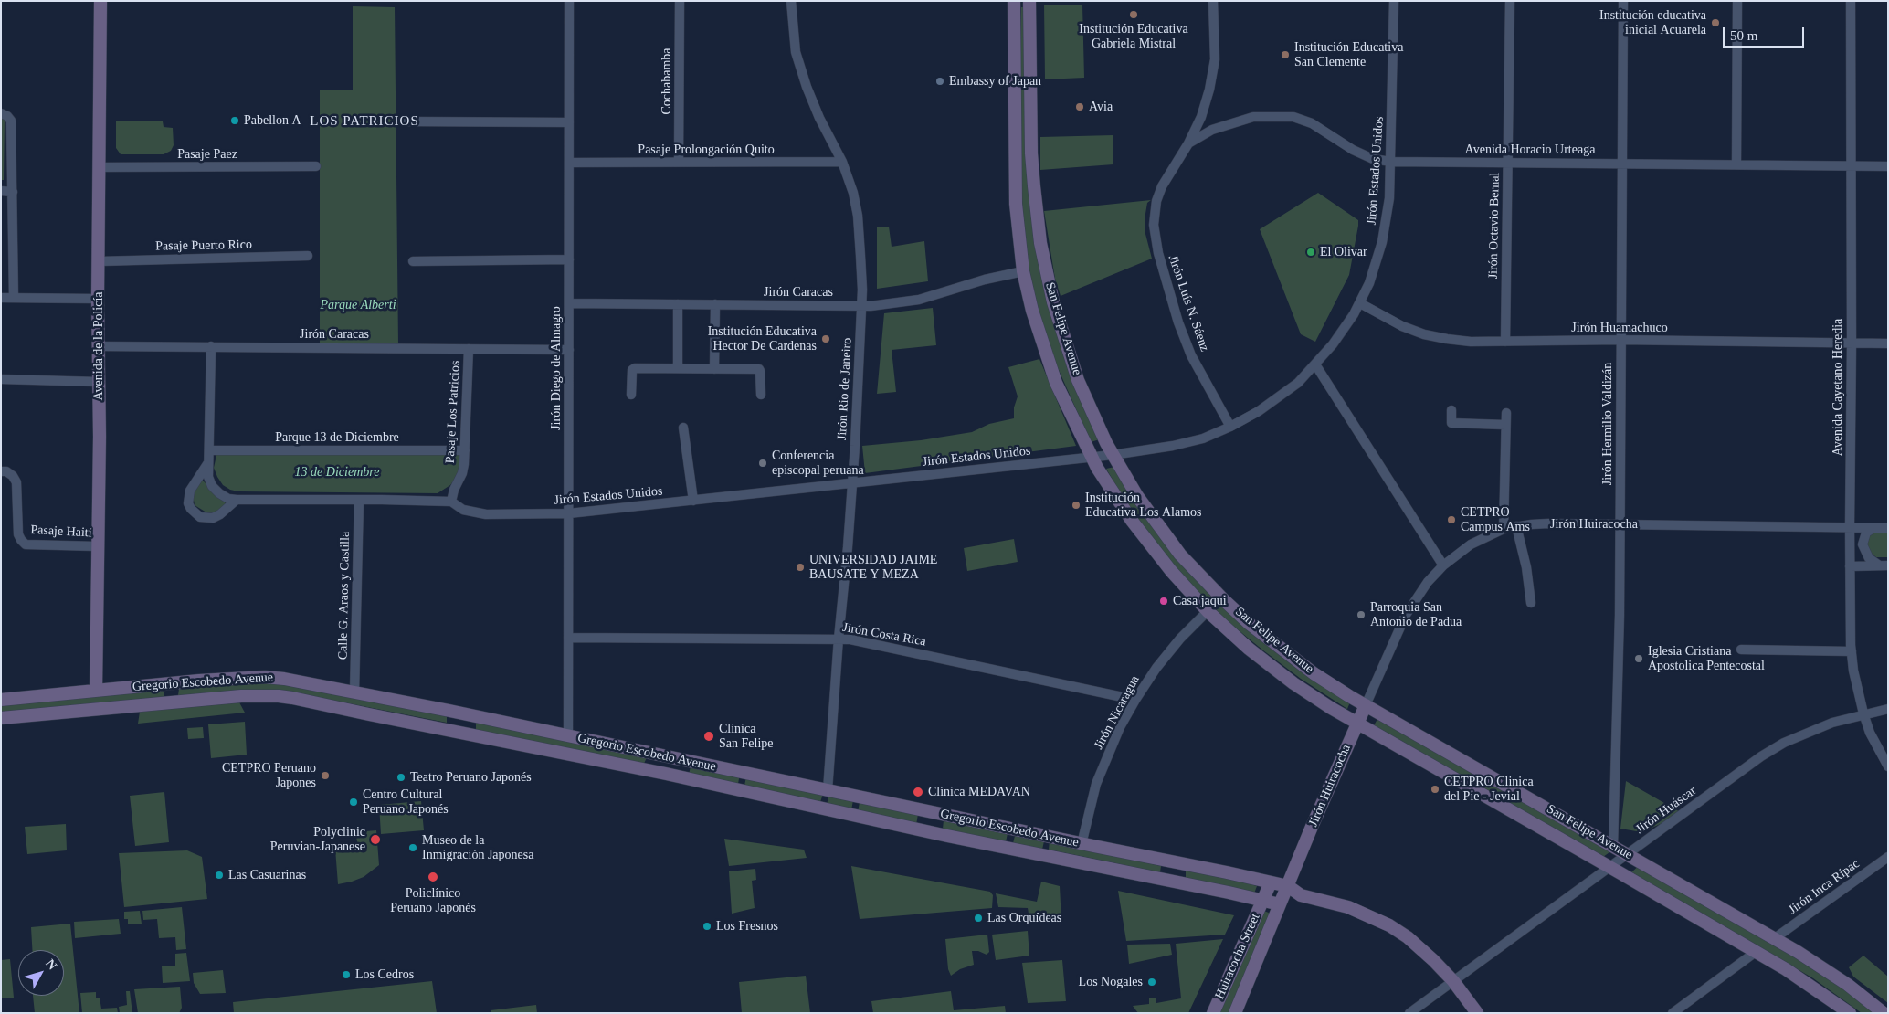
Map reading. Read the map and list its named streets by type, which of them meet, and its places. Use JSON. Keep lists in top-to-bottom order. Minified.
{"streets":{"street":["Cochabamba","Pasaje Prolongación Quito","Avenida Horacio Urteaga","Pasaje Paez","Jirón Estados Unidos","Jirón Octavio Bernal","Pasaje Puerto Rico","Jirón Caracas","Jirón Luís N. Sáenz","Jirón Huamachuco","San Felipe Avenue","Avenida de la Policía","Jirón Diego de Almagro","Avenida Cayetano Heredia","Jirón Río de Janeiro","Pasaje Los Patricios","Jirón Hermilio Valdizán","Parque 13 de Diciembre","Jirón Huiracocha","Pasaje Haiti","Calle G. Araos y Castilla","Jirón Costa Rica","Gregorio Escobedo Avenue","Jirón Nicaragua","Jirón Huáscar","Jirón Inca Rípac","Huiracocha Street"]},"crossings":[["Cochabamba","Pasaje Prolongación Quito"],["Pasaje Prolongación Quito","Jirón Diego de Almagro"],["Pasaje Prolongación Quito","Jirón Río de Janeiro"],["Avenida Horacio Urteaga","Jirón Estados Unidos"],["Avenida Horacio Urteaga","Jirón Octavio Bernal"],["Avenida Horacio Urteaga","Jirón Luís N. Sáenz"],["Avenida Horacio Urteaga","Avenida Cayetano Heredia"],["Avenida Horacio Urteaga","Jirón Hermilio Valdizán"],["Pasaje Paez","Avenida de la Policía"],["Jirón Estados Unidos","Jirón Caracas"],["Jirón Estados Unidos","Jirón Luís N. Sáenz"],["Jirón Estados Unidos","Jirón Huamachuco"],["Jirón Estados Unidos","San Felipe Avenue"],["Jirón Estados Unidos","Jirón Diego de Almagro"],["Jirón Estados Unidos","Jirón Río de Janeiro"],["Jirón Estados Unidos","Pasaje Los Patricios"],["Jirón Estados Unidos","Parque 13 de Diciembre"],["Jirón Estados Unidos","Calle G. Araos y Castilla"],["Jirón Octavio Bernal","Jirón Huamachuco"],["Pasaje Puerto Rico","Avenida de la Policía"],["Jirón Caracas","San Felipe Avenue"],["Jirón Caracas","Avenida de la Policía"],["Jirón Caracas","Jirón Diego de Almagro"],["Jirón Caracas","Jirón Río de Janeiro"],["Jirón Caracas","Pasaje Los Patricios"],["Jirón Huamachuco","Avenida Cayetano Heredia"],["Jirón Huamachuco","Jirón Hermilio Valdizán"],["San Felipe Avenue","Jirón Hermilio Valdizán"],["San Felipe Avenue","Jirón Huiracocha"],["San Felipe Avenue","Jirón Nicaragua"],["San Felipe Avenue","Jirón Huáscar"],["San Felipe Avenue","Jirón Inca Rípac"],["Avenida de la Policía","Pasaje Haiti"],["Avenida de la Policía","Gregorio Escobedo Avenue"],["Jirón Diego de Almagro","Jirón Costa Rica"],["Jirón Diego de Almagro","Gregorio Escobedo Avenue"],["Avenida Cayetano Heredia","Jirón Huiracocha"],["Avenida Cayetano Heredia","Jirón Huáscar"],["Jirón Río de Janeiro","Jirón Costa Rica"],["Jirón Río de Janeiro","Gregorio Escobedo Avenue"],["Pasaje Los Patricios","Parque 13 de Diciembre"],["Jirón Hermilio Valdizán","Jirón Huiracocha"],["Jirón Huiracocha","Gregorio Escobedo Avenue"],["Jirón Huiracocha","Huiracocha Street"],["Calle G. Araos y Castilla","Gregorio Escobedo Avenue"],["Jirón Costa Rica","Jirón Nicaragua"],["Gregorio Escobedo Avenue","Jirón Nicaragua"],["Gregorio Escobedo Avenue","Jirón Huáscar"],["Gregorio Escobedo Avenue","Huiracocha Street"]],"districts":["LOS PATRICIOS"],"parks":["Parque Alberti","13 de Diciembre"],"places":["Institución Educativa Gabriela Mistral","Institución educativa inicial Acuarela","Institución Educativa San Clemente","Embassy of Japan","Avia","Pabellon A","El Olivar","Institución Educativa Hector De Cardenas","Conferencia episcopal peruana","Institución Educativa Los Alamos","CETPRO Campus Ams","UNIVERSIDAD JAIME BAUSATE Y MEZA","Casa jaqui","Parroquia San Antonio de Padua","Iglesia Cristiana Apostolica Pentecostal","Clinica San Felipe","CETPRO Peruano Japones","Teatro Peruano Japonés","CETPRO Clinica del Pie - Jevial","Clínica MEDAVAN","Centro Cultural Peruano Japonés","Polyclinic Peruvian-Japanese","Museo de la Inmigración Japonesa","Las Casuarinas","Policlínico Peruano Japonés","Las Orquídeas","Los Fresnos","Los Cedros","Los Nogales"],"scale_bar":"50 m","north":"top right"}
